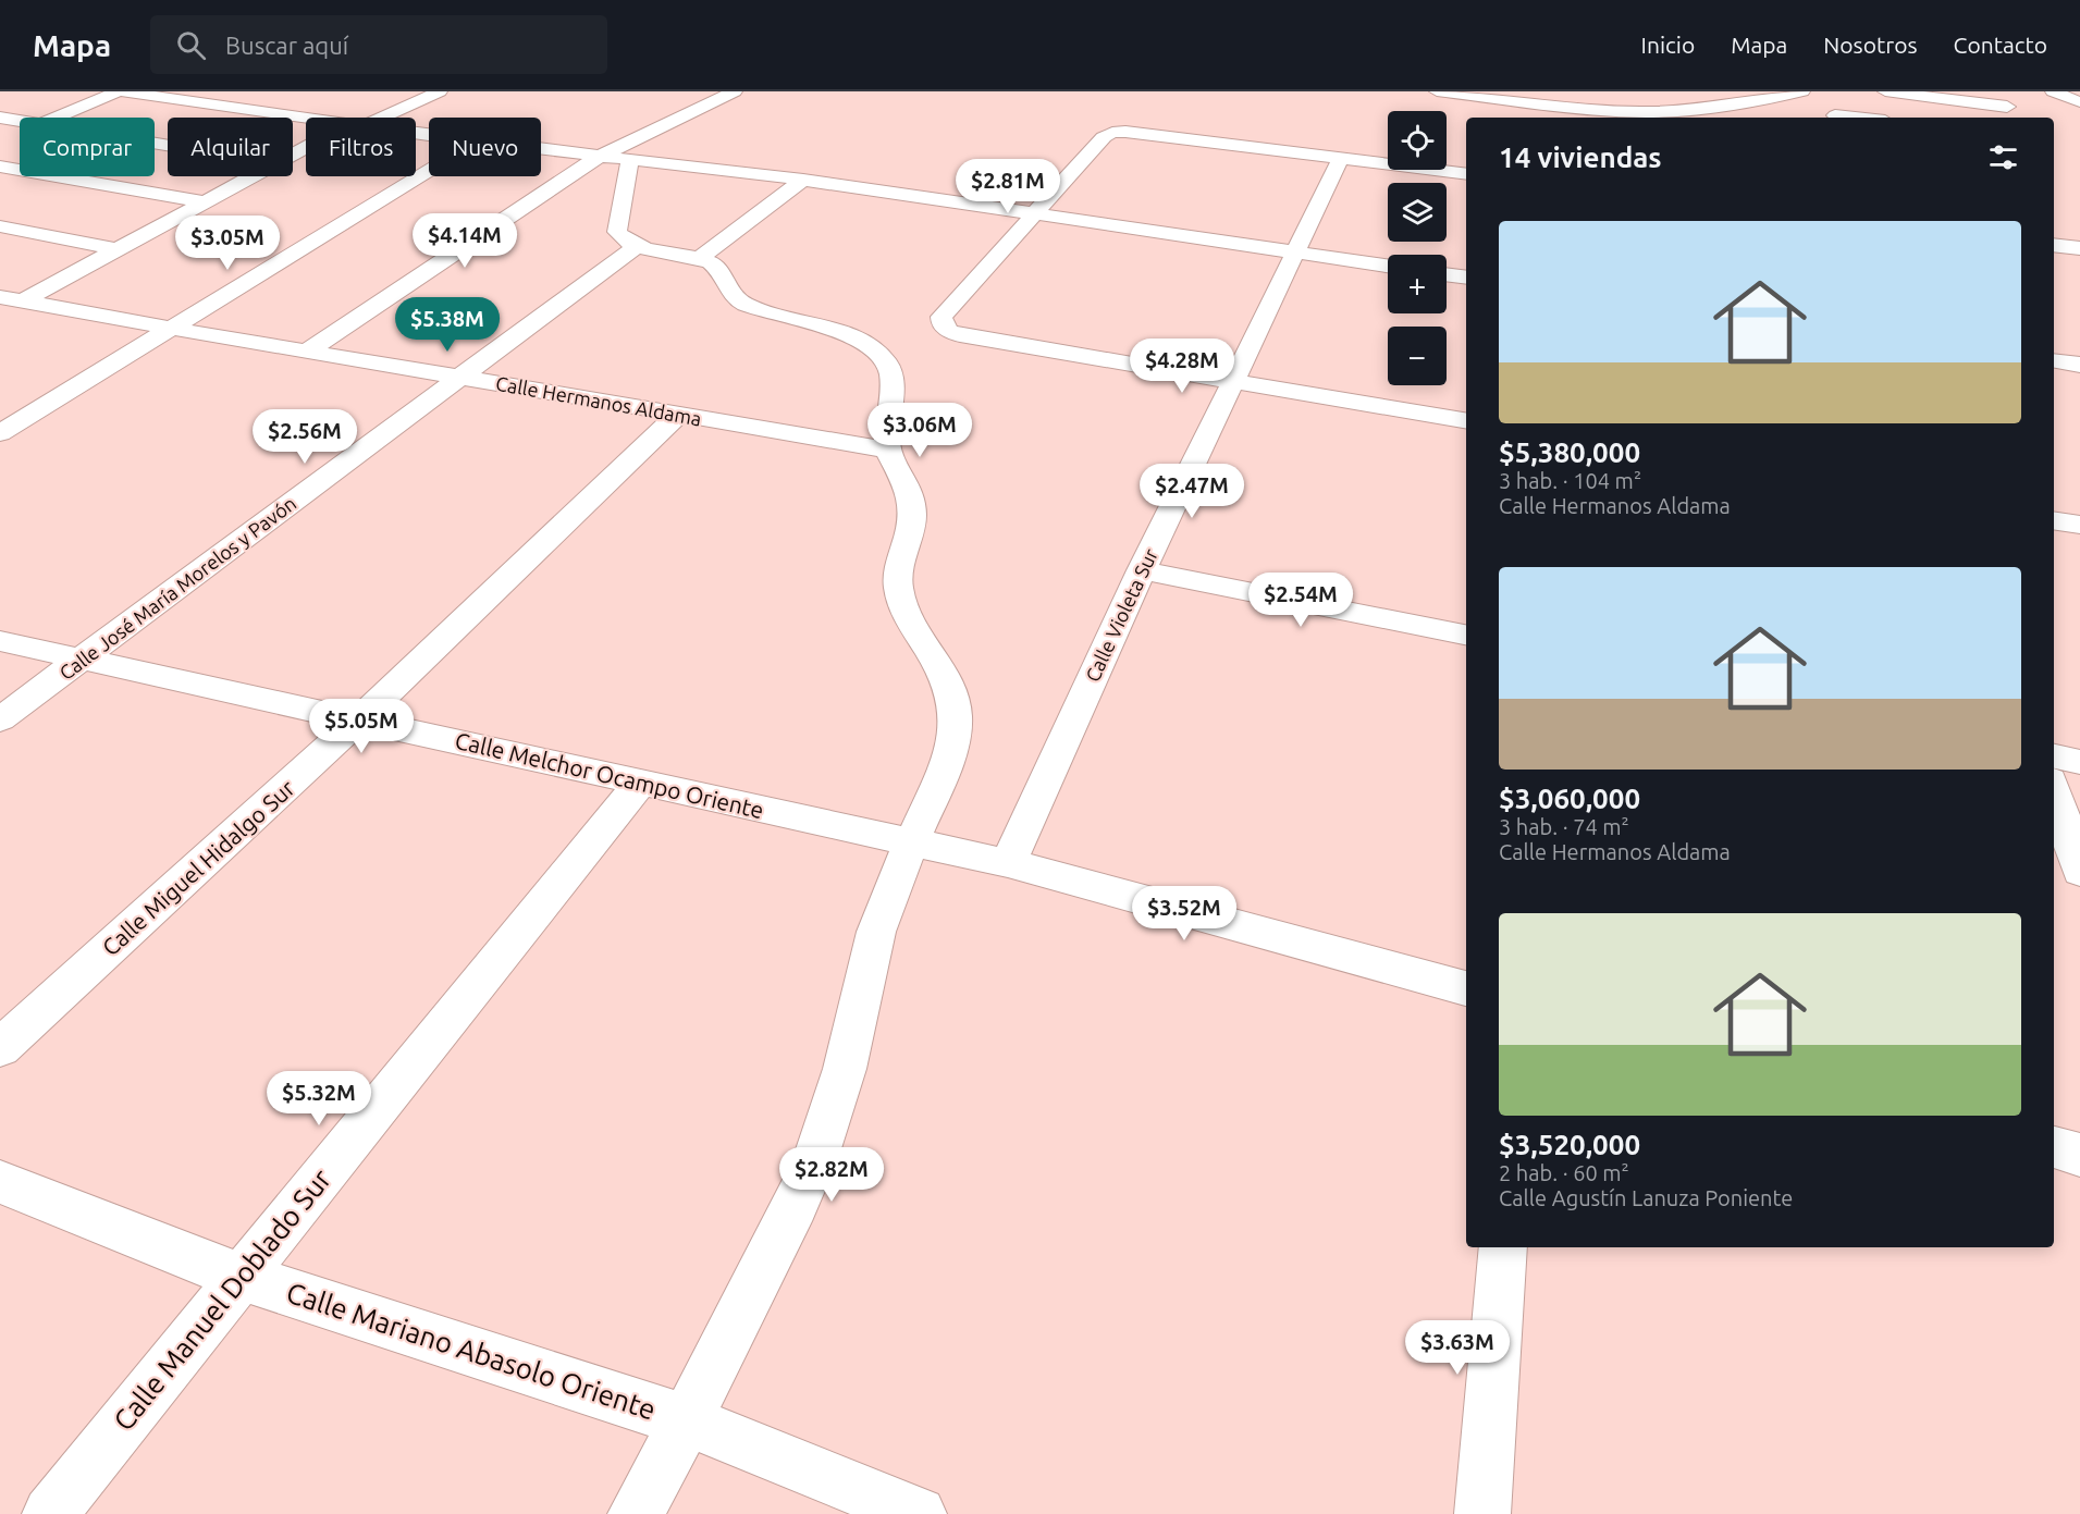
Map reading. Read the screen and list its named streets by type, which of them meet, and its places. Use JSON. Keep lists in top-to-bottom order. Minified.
{"streets":{"street":["Calle Hermanos Aldama","Calle José María Morelos y Pavón","Calle Violeta Sur","Calle Melchor Ocampo Oriente","Calle Miguel Hidalgo Sur","Calle Manuel Doblado Sur","Calle Mariano Abasolo Oriente"]},"crossings":[["Calle Hermanos Aldama","Calle José María Morelos y Pavón"],["Calle Hermanos Aldama","Calle Miguel Hidalgo Sur"],["Calle José María Morelos y Pavón","Calle Melchor Ocampo Oriente"],["Calle Violeta Sur","Calle Melchor Ocampo Oriente"],["Calle Melchor Ocampo Oriente","Calle Miguel Hidalgo Sur"],["Calle Melchor Ocampo Oriente","Calle Manuel Doblado Sur"],["Calle Manuel Doblado Sur","Calle Mariano Abasolo Oriente"]],"page":{"header":"Mapa","search":"Buscar aquí","nav":["Inicio","Mapa","Nosotros","Contacto"],"map_buttons":["+","−"],"chip":["Comprar","Alquilar","Filtros","Nuevo"],"heading":"14 viviendas","price":["$2.81M","$4.14M","$3.05M","$5.38M","$4.28M","$3.06M","$2.56M","$2.47M","$2.54M","$5.05M","$3.52M","$5.32M","$2.82M","$3.63M"],"list":[{"name":"$5,380,000","note":"3 hab. · 104 m² · Calle Hermanos Aldama"},{"name":"$3,060,000","note":"3 hab. · 74 m² · Calle Hermanos Aldama"},{"name":"$3,520,000","note":"2 hab. · 60 m² · Calle Agustín Lanuza Poniente"}]}}
